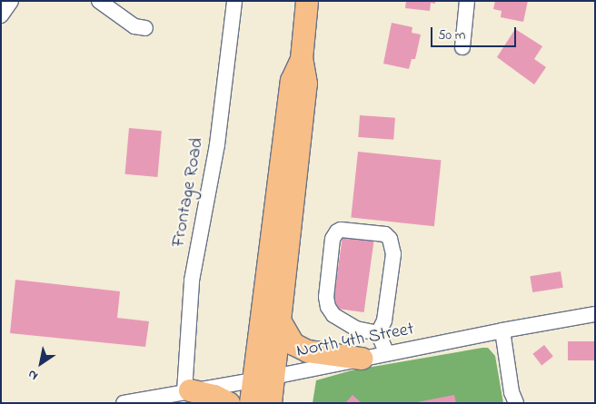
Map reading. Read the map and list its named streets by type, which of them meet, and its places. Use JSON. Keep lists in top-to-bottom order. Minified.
{"streets":{"street":["Frontage Road","North 4th Street"]},"crossings":[["Frontage Road","North 4th Street"]],"scale_bar":"50 m","north":"bottom left"}
